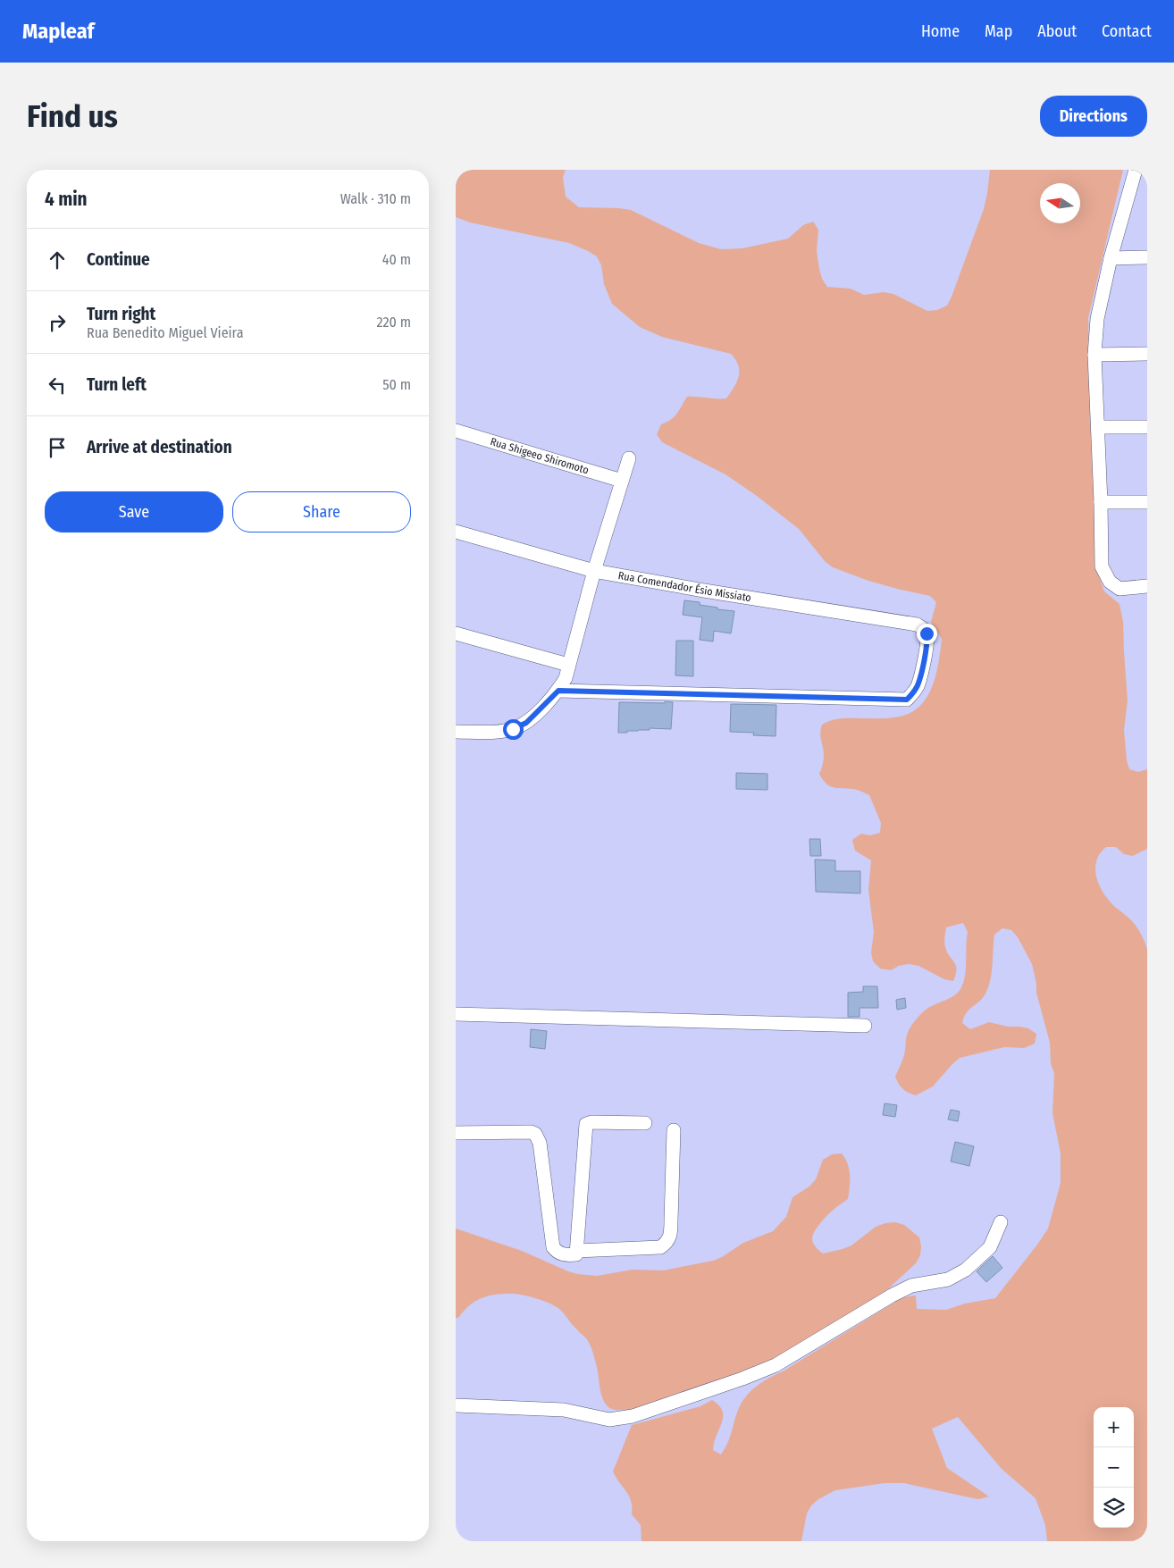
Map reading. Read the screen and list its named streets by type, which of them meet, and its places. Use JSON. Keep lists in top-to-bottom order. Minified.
{"streets":{"street":["Rua Shigeeo Shiromoto","Rua Comendador Ésio Missiato"]},"north":"left","page":{"header":"Mapleaf","nav":["Home","Map","About","Contact"],"buttons":["Directions",["Save","Share"]],"title":"Find us","heading":["4 min","Walk · 310 m"],"list":[["Continue","40 m"],["Turn right","Rua Benedito Miguel Vieira","220 m"],["Turn left","50 m"],"Arrive at destination"],"map_buttons":["+","−"]}}
